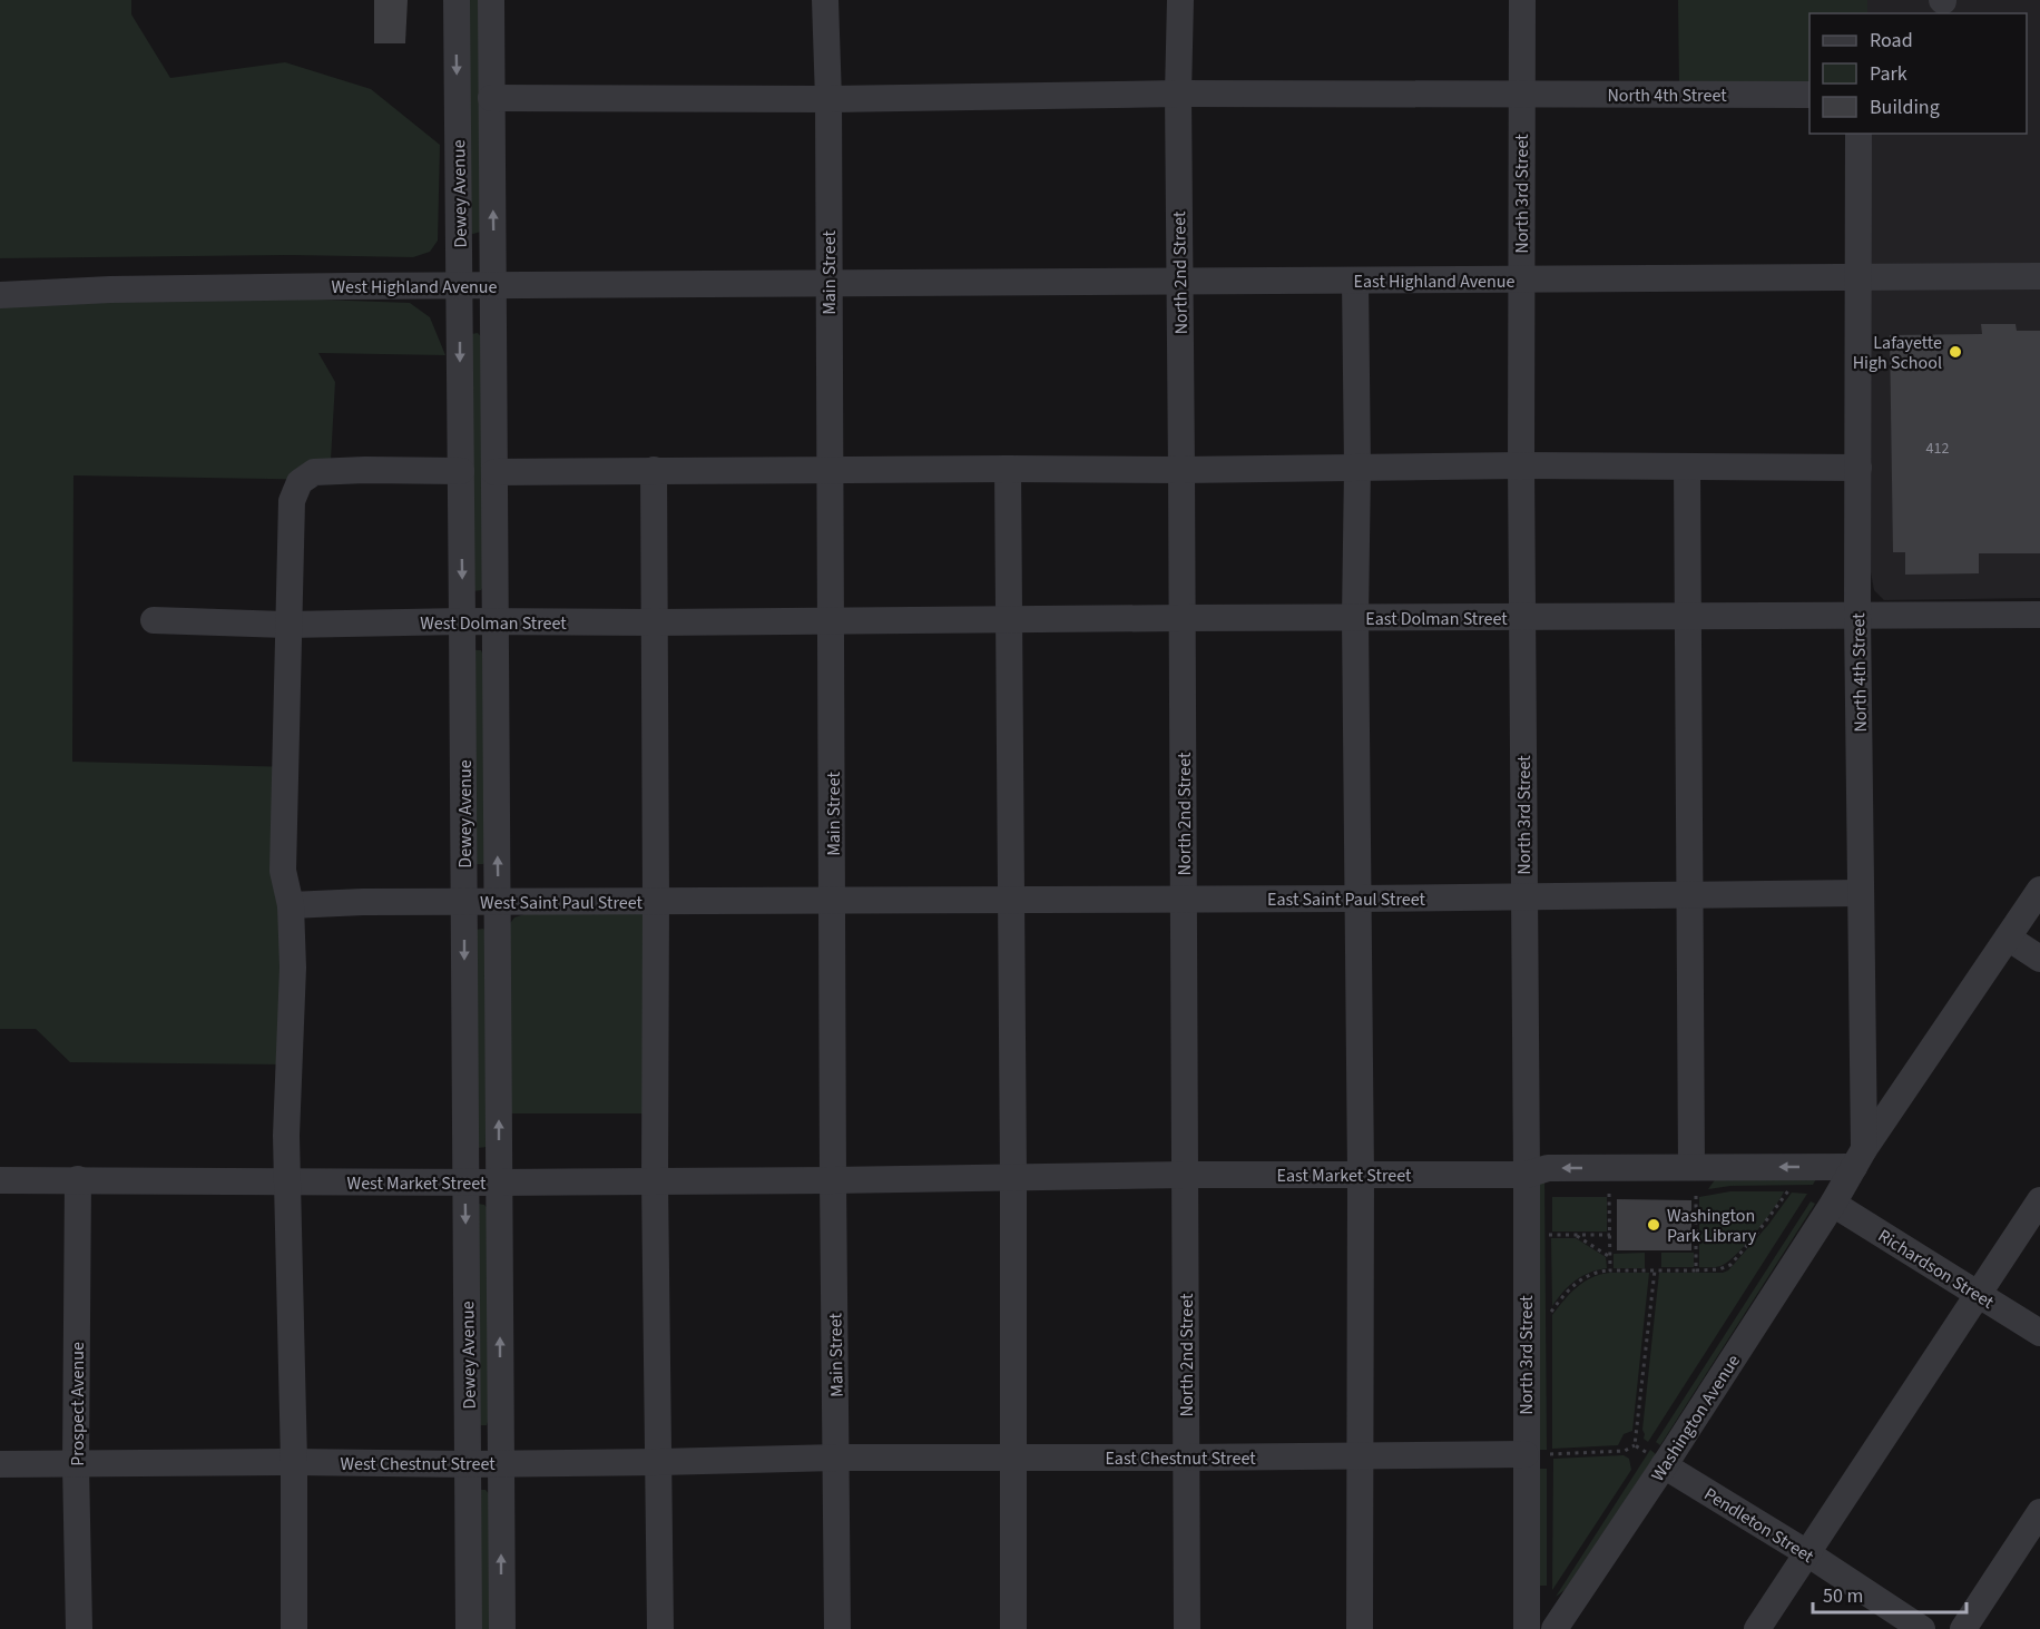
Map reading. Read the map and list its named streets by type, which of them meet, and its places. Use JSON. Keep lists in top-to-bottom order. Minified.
{"streets":{"street":["North 4th Street","Dewey Avenue","North 3rd Street","Main Street","North 2nd Street","East Highland Avenue","West Highland Avenue","East Dolman Street","West Dolman Street","East Saint Paul Street","West Saint Paul Street","East Market Street","West Market Street","Richardson Street","Prospect Avenue","Washington Avenue","East Chestnut Street","West Chestnut Street","Pendleton Street"]},"crossings":[["North 4th Street","Dewey Avenue"],["North 4th Street","North 3rd Street"],["North 4th Street","Main Street"],["North 4th Street","North 2nd Street"],["North 4th Street","East Highland Avenue"],["North 4th Street","East Dolman Street"],["North 4th Street","East Saint Paul Street"],["North 4th Street","East Market Street"],["Dewey Avenue","West Highland Avenue"],["Dewey Avenue","West Dolman Street"],["Dewey Avenue","West Saint Paul Street"],["Dewey Avenue","West Market Street"],["Dewey Avenue","West Chestnut Street"],["North 3rd Street","East Highland Avenue"],["North 3rd Street","East Dolman Street"],["North 3rd Street","East Saint Paul Street"],["North 3rd Street","East Market Street"],["North 3rd Street","East Chestnut Street"],["Main Street","East Highland Avenue"],["Main Street","West Highland Avenue"],["Main Street","East Dolman Street"],["Main Street","West Dolman Street"],["Main Street","East Saint Paul Street"],["Main Street","West Saint Paul Street"],["Main Street","East Market Street"],["Main Street","West Market Street"],["Main Street","East Chestnut Street"],["Main Street","West Chestnut Street"],["North 2nd Street","East Highland Avenue"],["North 2nd Street","East Dolman Street"],["North 2nd Street","East Saint Paul Street"],["North 2nd Street","East Market Street"],["North 2nd Street","East Chestnut Street"],["East Highland Avenue","West Highland Avenue"],["East Dolman Street","West Dolman Street"],["East Saint Paul Street","West Saint Paul Street"],["East Market Street","West Market Street"],["West Market Street","Prospect Avenue"],["Richardson Street","Washington Avenue"],["Prospect Avenue","West Chestnut Street"],["Washington Avenue","Pendleton Street"],["East Chestnut Street","West Chestnut Street"]],"places":["Lafayette High School","Washington Park Library"],"house_numbers":["412"],"legend":["Road","Park","Building"],"scale_bar":"50 m"}
